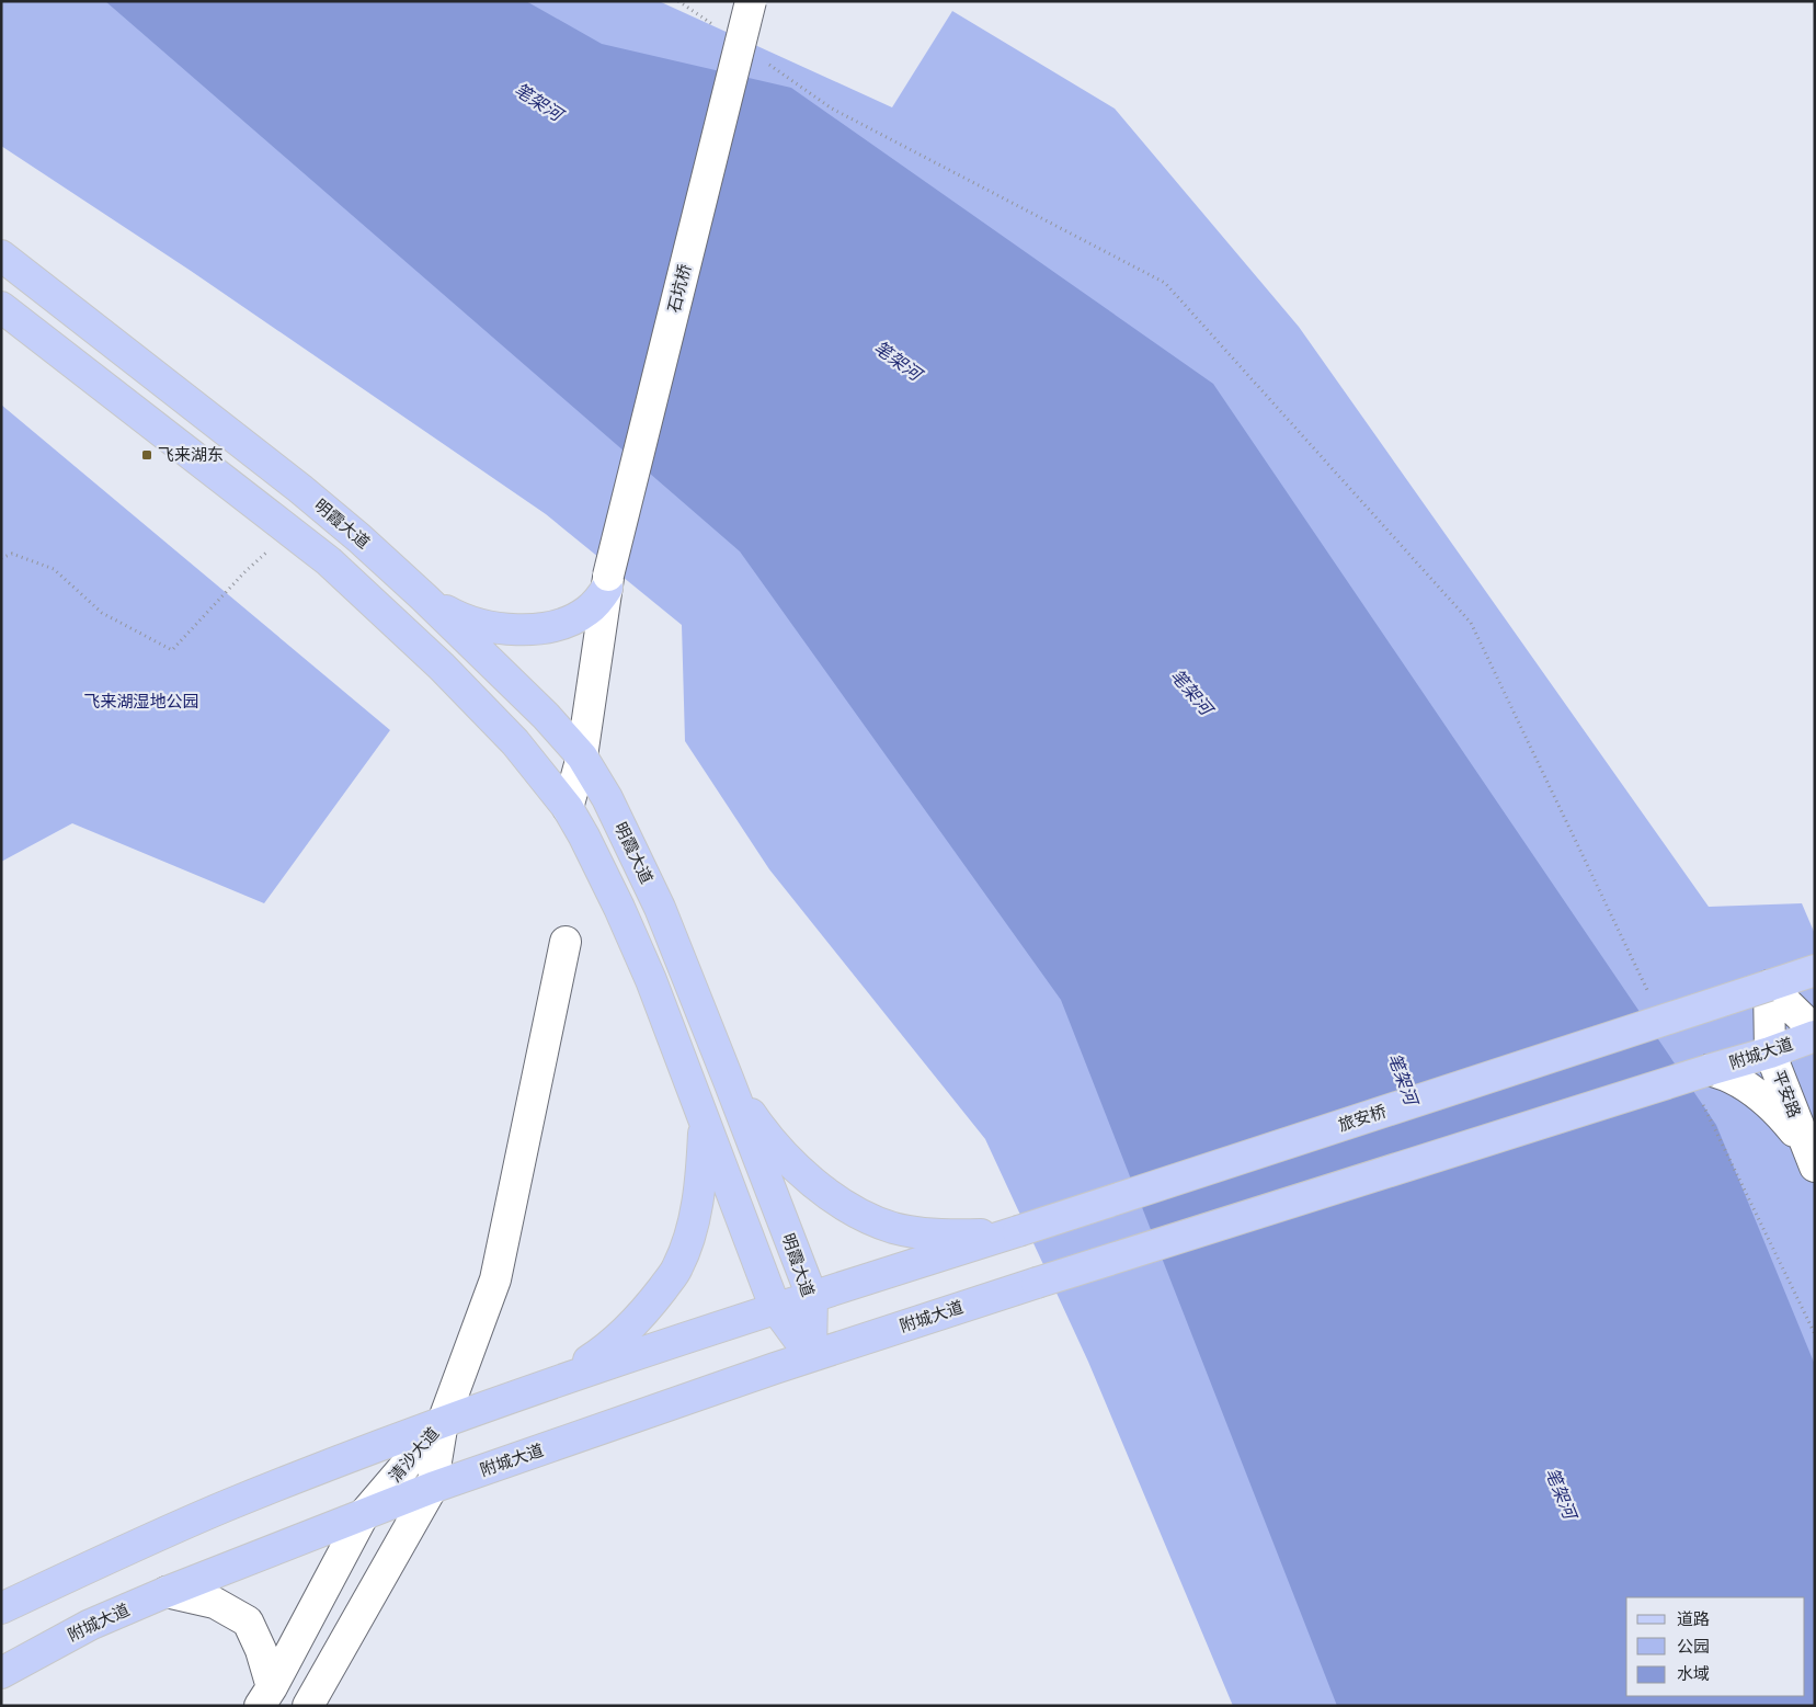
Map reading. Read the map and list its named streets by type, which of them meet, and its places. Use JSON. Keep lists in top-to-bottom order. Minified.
{"streets":{"main road":["明霞大道","附城大道","旅安桥"],"street":["石坑桥","平安路","清沙大道"]},"crossings":[["石坑桥","明霞大道"],["明霞大道","附城大道"],["附城大道","平安路"],["附城大道","清沙大道"],["平安路","旅安桥"]],"water":["笔架河"],"parks":["飞来湖湿地公园"],"places":{"transit":["飞来湖东"]},"legend":["道路","公园","水域"]}
